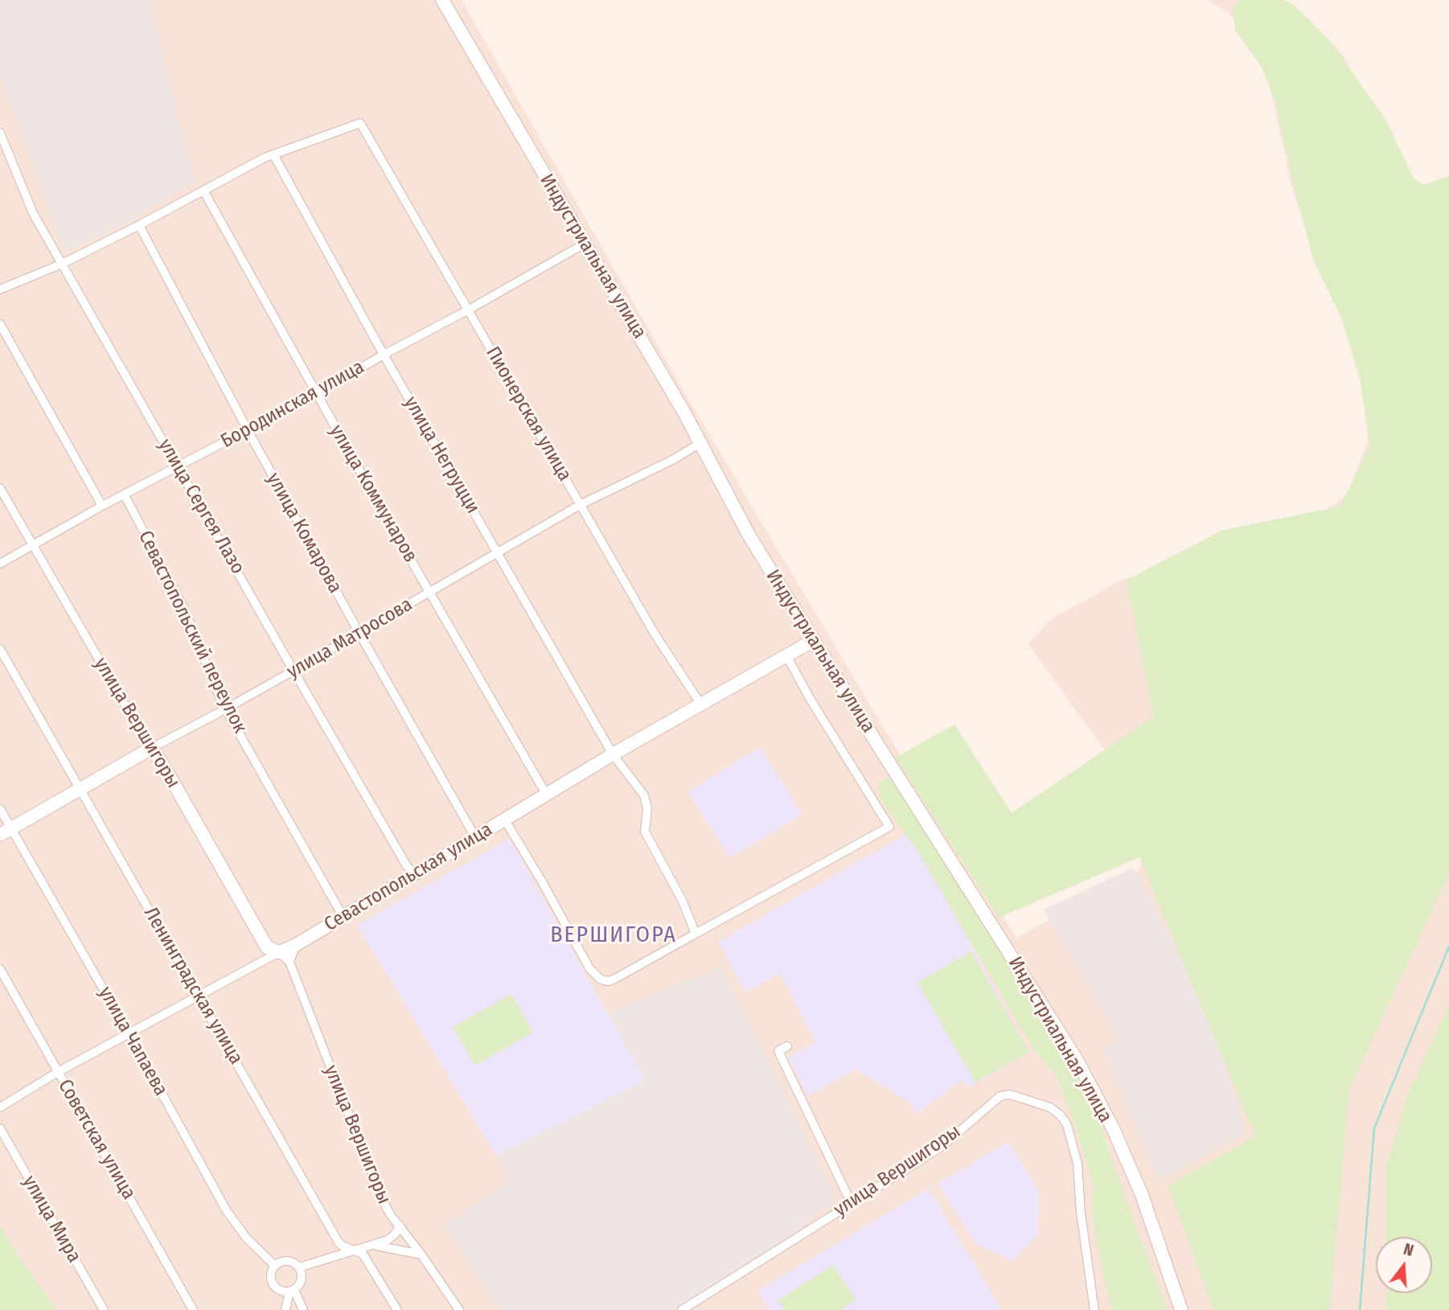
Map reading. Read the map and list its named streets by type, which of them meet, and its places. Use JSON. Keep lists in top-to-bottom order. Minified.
{"streets":{"main road":["Индустриальная улица","улица Матросова","улица Вершигоры","Севастопольская улица"],"street":["Бородинская улица","Пионерская улица","улица Негруцци","улица Коммунаров","улица Сергея Лазо","улица Комарова","Севастопольский переулок","Ленинградская улица","улица Чапаева","Советская улица","улица Мира"]},"crossings":[["Индустриальная улица","Бородинская улица"],["Индустриальная улица","улица Матросова"],["Индустриальная улица","Севастопольская улица"],["Бородинская улица","Пионерская улица"],["Бородинская улица","улица Негруцци"],["Бородинская улица","улица Коммунаров"],["Бородинская улица","улица Сергея Лазо"],["Бородинская улица","улица Комарова"],["Бородинская улица","Севастопольский переулок"],["Бородинская улица","улица Вершигоры"],["Пионерская улица","улица Негруцци"],["Пионерская улица","улица Матросова"],["Пионерская улица","Севастопольская улица"],["улица Негруцци","улица Матросова"],["улица Негруцци","Севастопольская улица"],["улица Коммунаров","улица Матросова"],["улица Коммунаров","Севастопольская улица"],["улица Сергея Лазо","улица Матросова"],["улица Сергея Лазо","Севастопольская улица"],["улица Комарова","улица Матросова"],["улица Комарова","Севастопольская улица"],["Севастопольский переулок","улица Матросова"],["Севастопольский переулок","Севастопольская улица"],["улица Матросова","улица Вершигоры"],["улица Матросова","Ленинградская улица"],["улица Матросова","улица Чапаева"],["улица Вершигоры","Севастопольская улица"],["Севастопольская улица","Ленинградская улица"],["Севастопольская улица","улица Чапаева"],["Севастопольская улица","Советская улица"]],"districts":["ВЕРШИГОРА"],"north":"top"}
